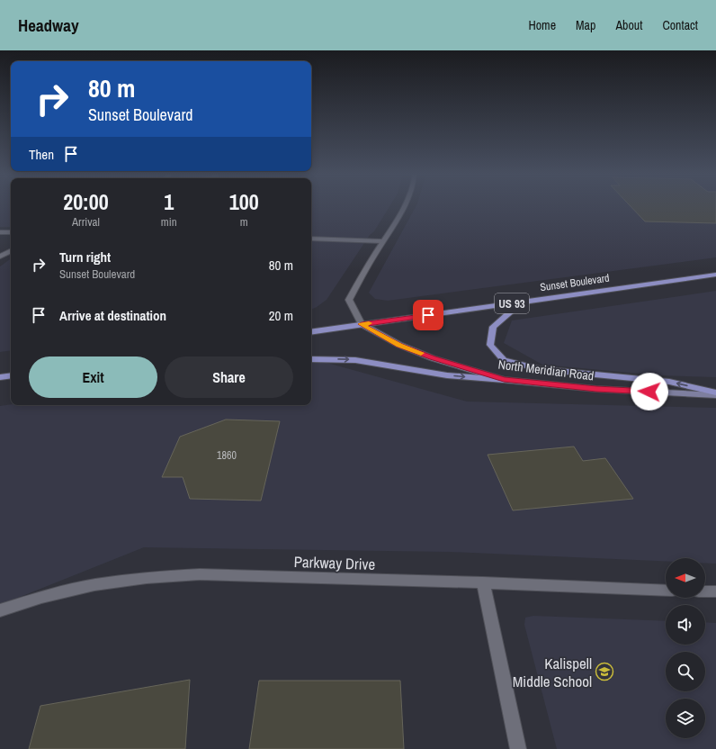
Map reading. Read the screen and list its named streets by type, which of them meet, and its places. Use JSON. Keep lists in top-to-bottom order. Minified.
{"streets":{"main road":["Sunset Boulevard","US 93","North Meridian Road"],"street":["Parkway Drive"]},"crossings":[["Sunset Boulevard","North Meridian Road"]],"places":{"school or university":["Kalispell Middle School"]},"house_numbers":["1860"],"north":"left","page":{"header":"Headway","nav":["Home","Map","About","Contact"],"turn":["80 m","Sunset Boulevard"],"then":"Then","eta":["20:00","Arrival","1","min","100","m"],"list":[{"name":"Turn right","note":"Sunset Boulevard","value":"80 m"},{"name":"Arrive at destination","value":"20 m"}],"buttons":["Exit","Share"]}}
